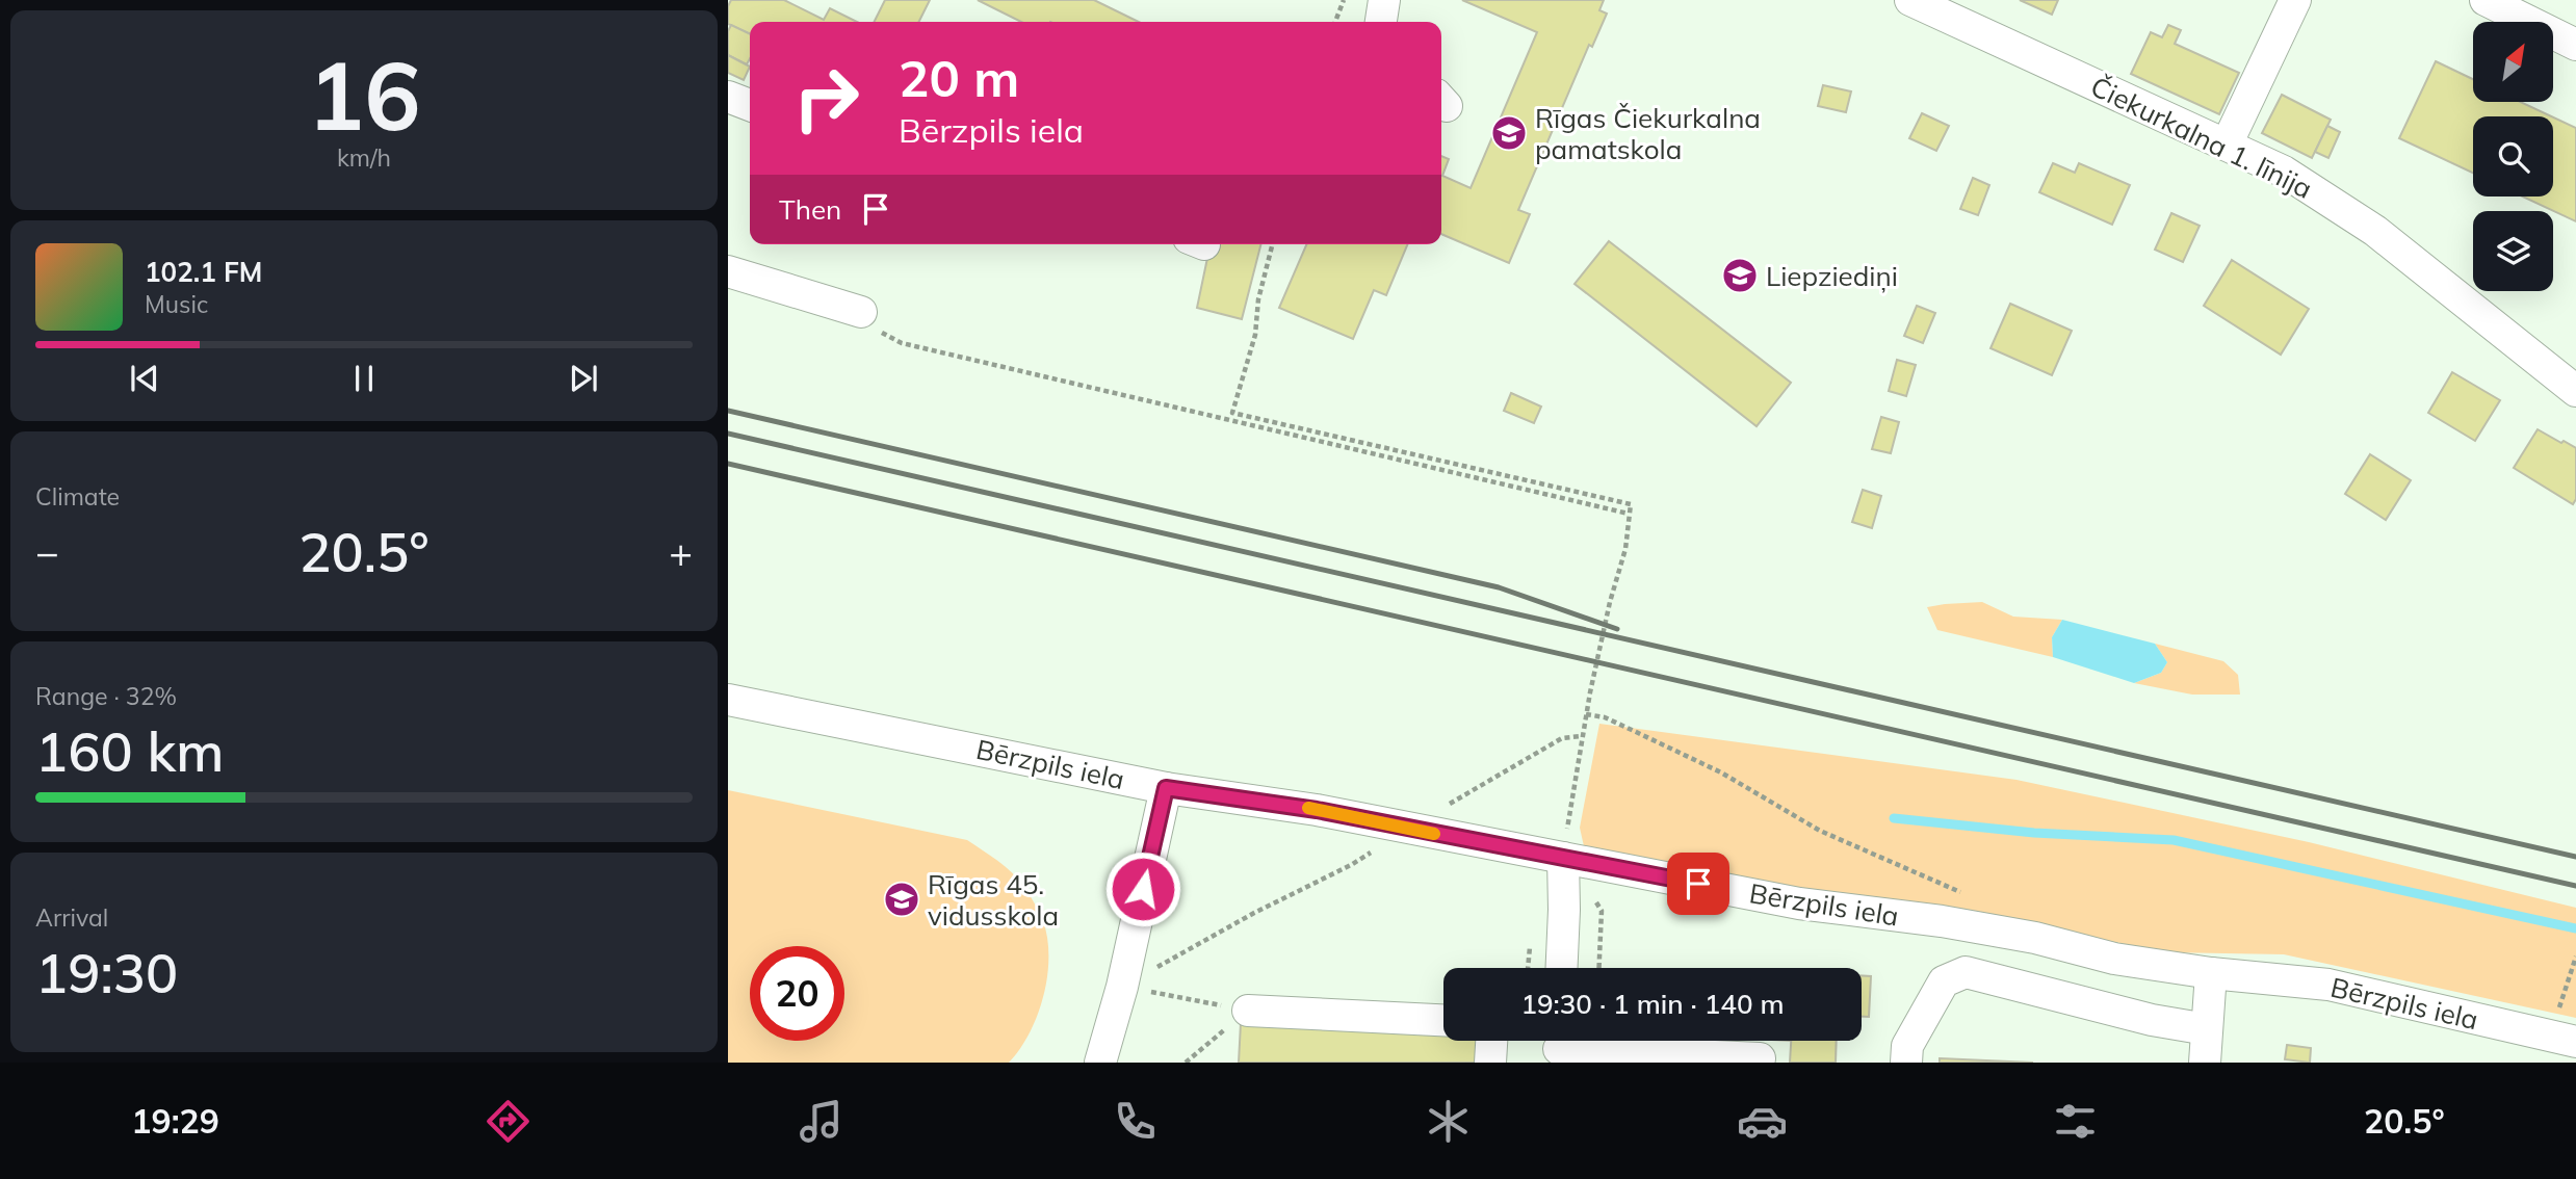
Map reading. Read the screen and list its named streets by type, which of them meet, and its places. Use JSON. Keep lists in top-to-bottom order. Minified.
{"streets":{"street":["Čiekurkalna 1. līnija","Bērzpils iela"]},"places":{"school or university":["Rīgas Čiekurkalna pamatskola","Liepziediņi","Rīgas 45. vidusskola"]},"north":"top right","page":{"tile":[["16","km/h"],"Climate",["Range · 32%","160 km"],["Arrival","19:30"]],"turn":["20 m","Bērzpils iela"],"then":"Then","song":["102.1 FM","Music"],"heat":["−","20.5°","+"],"limit":"20","trip":"19:30 · 1 min · 140 m","tabs":["19:29","20.5°"]}}
